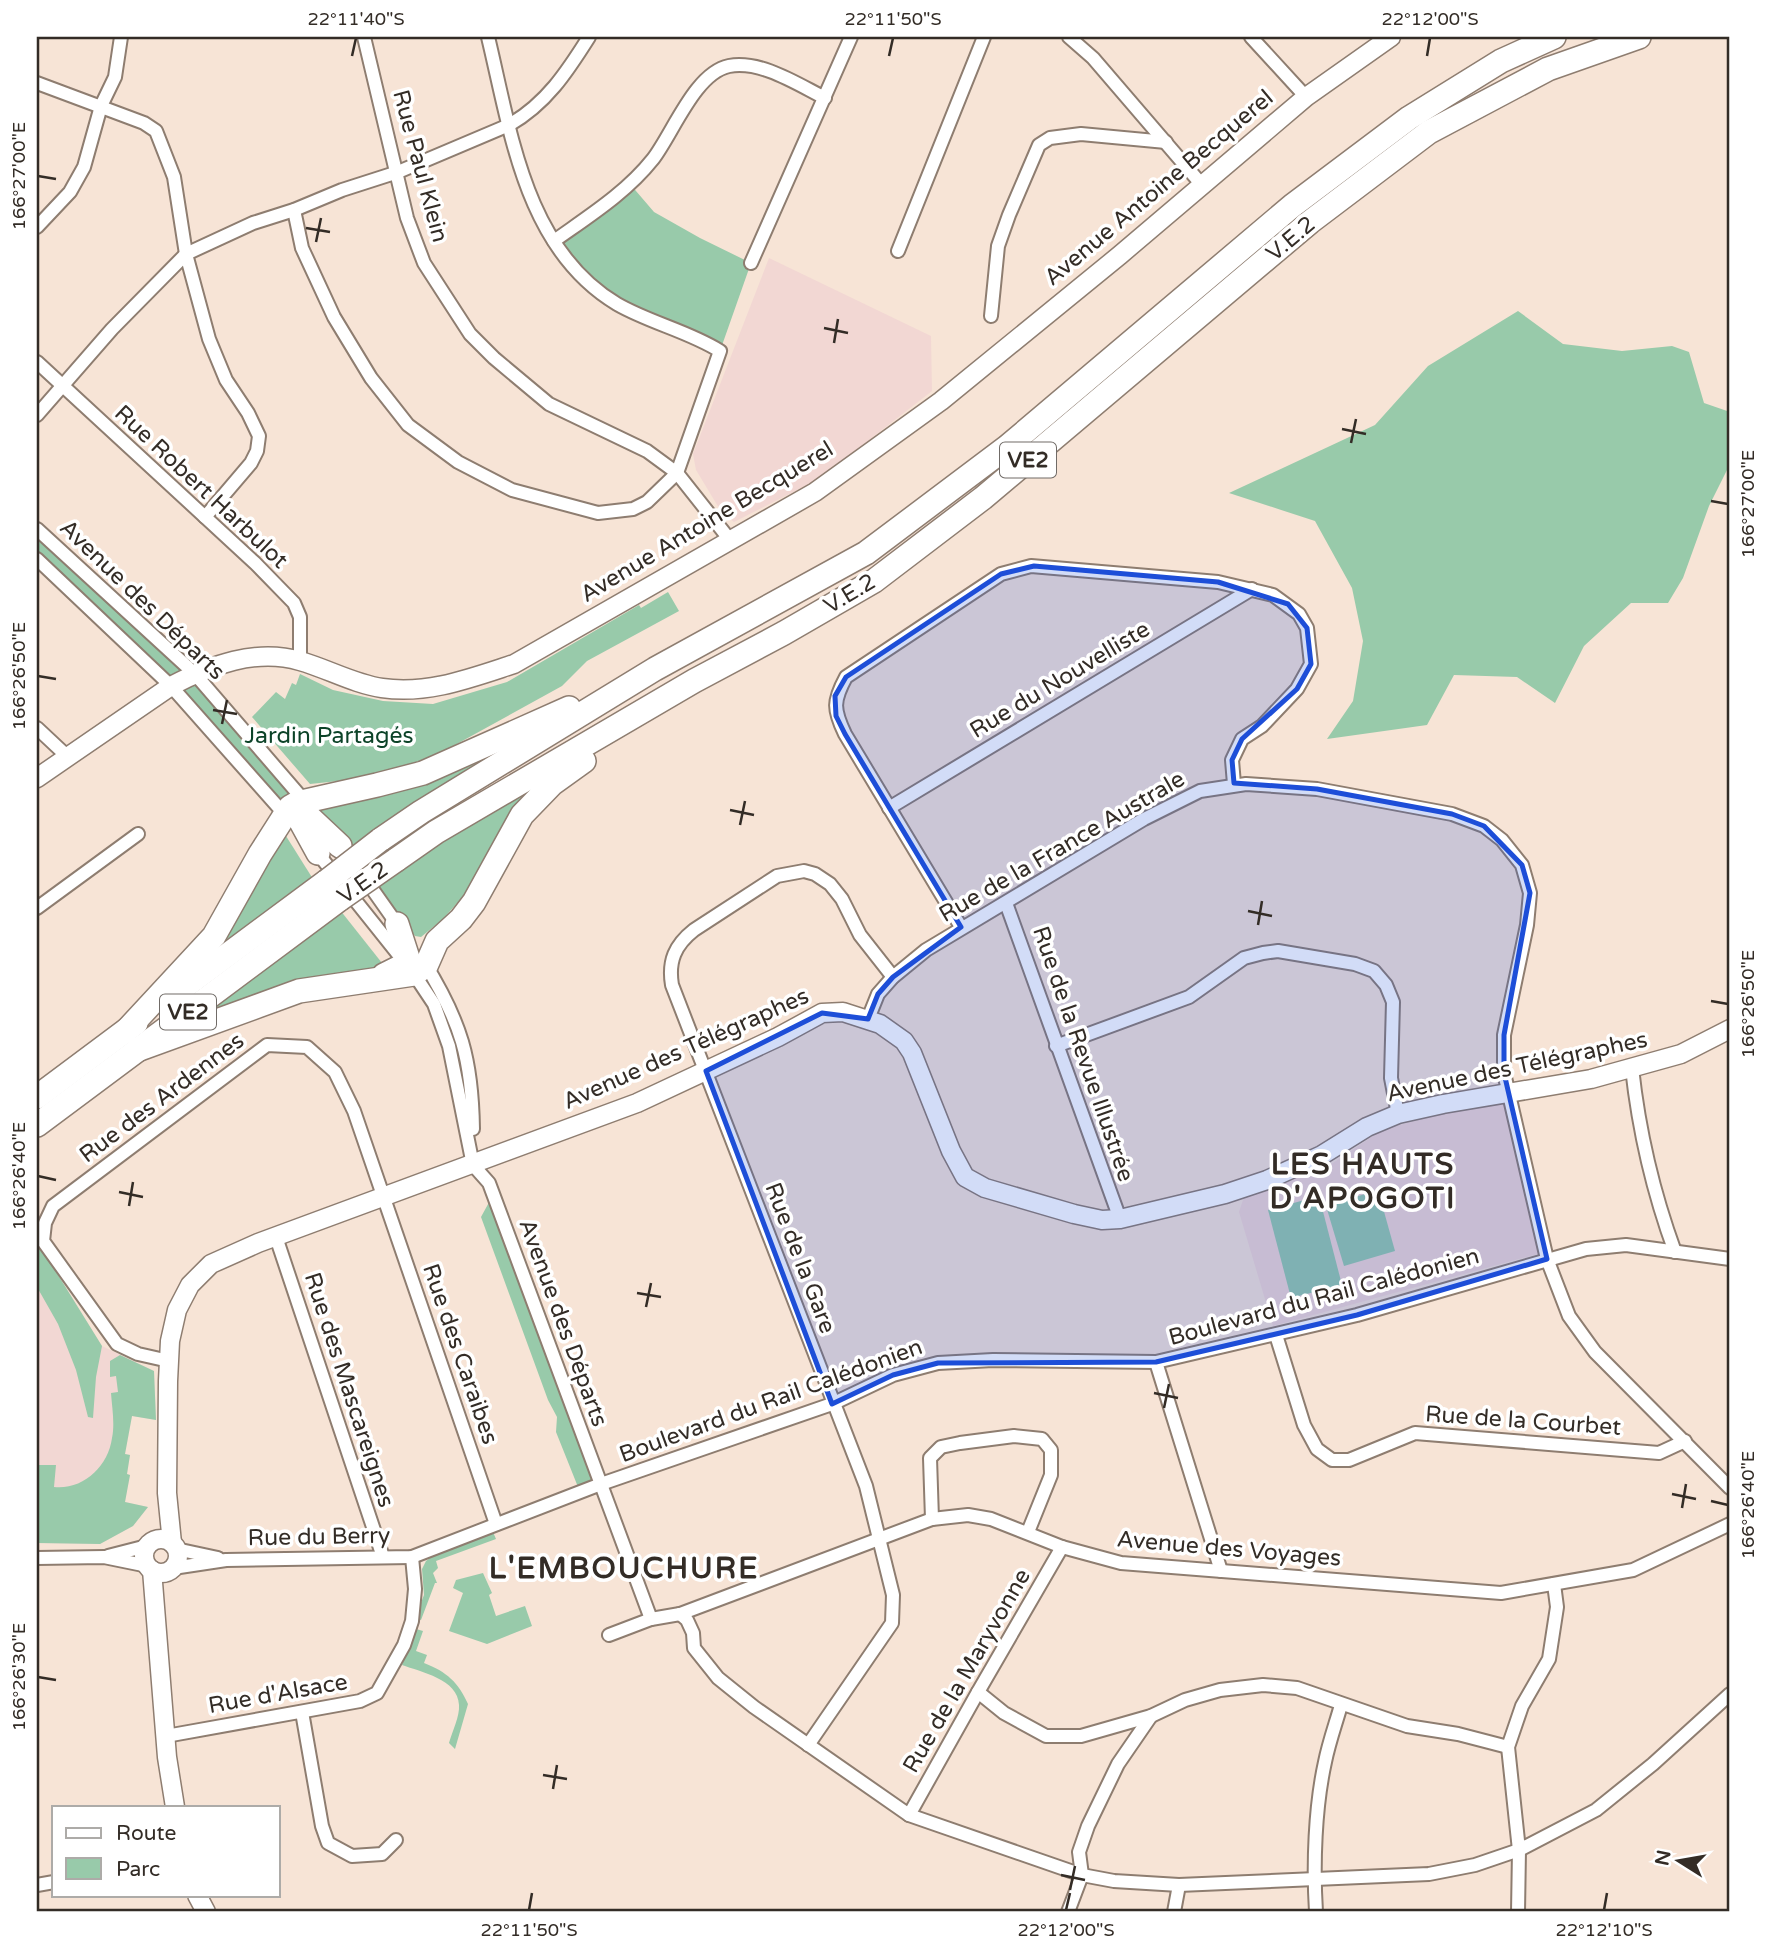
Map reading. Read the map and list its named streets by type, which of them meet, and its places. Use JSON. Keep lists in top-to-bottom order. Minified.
{"streets":{"highway":["V.E.2","VE2"],"street":["Rue Paul Klein","Avenue Antoine Becquerel","Rue Robert Harbulot","Avenue des Départs","Rue du Nouvelliste","Rue de la France Australe","Avenue des Télégraphes","Rue de la Revue Illustrée","Rue des Ardennes","Rue de la Gare","Boulevard du Rail Calédonien","Rue des Caraibes","Rue des Mascareignes","Rue de la Courbet","Rue du Berry","Avenue des Voyages","Rue de la Maryvonne","Rue d'Alsace"]},"crossings":[["Rue Paul Klein","Avenue Antoine Becquerel"],["Avenue Antoine Becquerel","Rue Robert Harbulot"],["Avenue Antoine Becquerel","Avenue des Départs"],["Avenue des Départs","Avenue des Télégraphes"],["Avenue des Départs","Boulevard du Rail Calédonien"],["Avenue des Départs","Avenue des Voyages"],["Rue de la France Australe","Avenue des Télégraphes"],["Rue de la France Australe","Rue de la Revue Illustrée"],["Rue de la France Australe","Rue de la Gare"],["Rue de la France Australe","Boulevard du Rail Calédonien"],["Rue de la France Australe","Rue de la Courbet"],["Avenue des Télégraphes","Rue de la Revue Illustrée"],["Avenue des Télégraphes","Rue des Ardennes"],["Avenue des Télégraphes","Rue de la Gare"],["Avenue des Télégraphes","Rue des Caraibes"],["Avenue des Télégraphes","Rue des Mascareignes"],["Avenue des Télégraphes","Rue du Berry"],["Rue des Ardennes","Rue des Caraibes"],["Rue de la Gare","Boulevard du Rail Calédonien"],["Rue de la Gare","Avenue des Voyages"],["Boulevard du Rail Calédonien","Rue des Caraibes"],["Boulevard du Rail Calédonien","Rue de la Courbet"],["Boulevard du Rail Calédonien","Rue du Berry"],["Boulevard du Rail Calédonien","Rue d'Alsace"],["Rue des Mascareignes","Rue du Berry"],["Rue du Berry","Rue d'Alsace"],["Avenue des Voyages","Rue de la Maryvonne"]],"districts":["LES HAUTS D'APOGOTI","L'EMBOUCHURE"],"parks":["Jardin Partagés"],"legend":["Route","Parc"],"north":"left","coordinates":["22°11'40\"S","22°11'50\"S","22°12'00\"S","166°27'00\"E","166°26'50\"E","166°26'40\"E","166°26'30\"E","22°12'10\"S"]}
